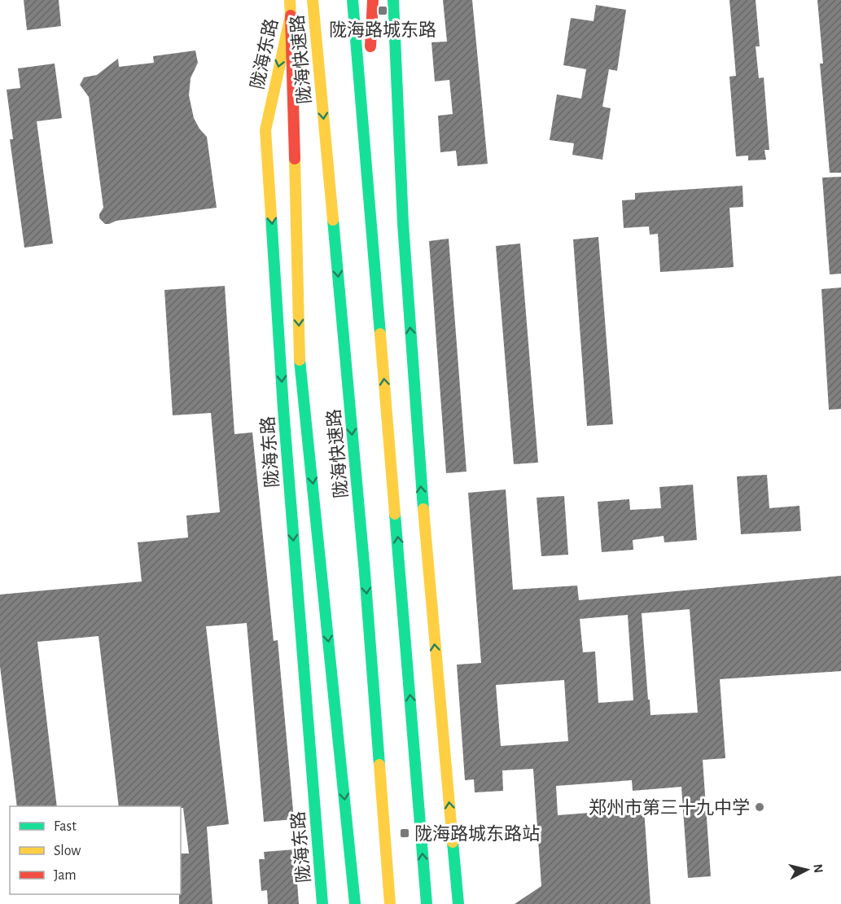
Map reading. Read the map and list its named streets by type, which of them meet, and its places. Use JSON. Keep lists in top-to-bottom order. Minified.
{"streets":{"main road":["陇海东路","陇海快速路"]},"places":{"transit":["陇海路城东路","陇海路城东路站"],"other":["郑州市第三十九中学"]},"legend":["Fast","Slow","Jam"],"north":"right"}
